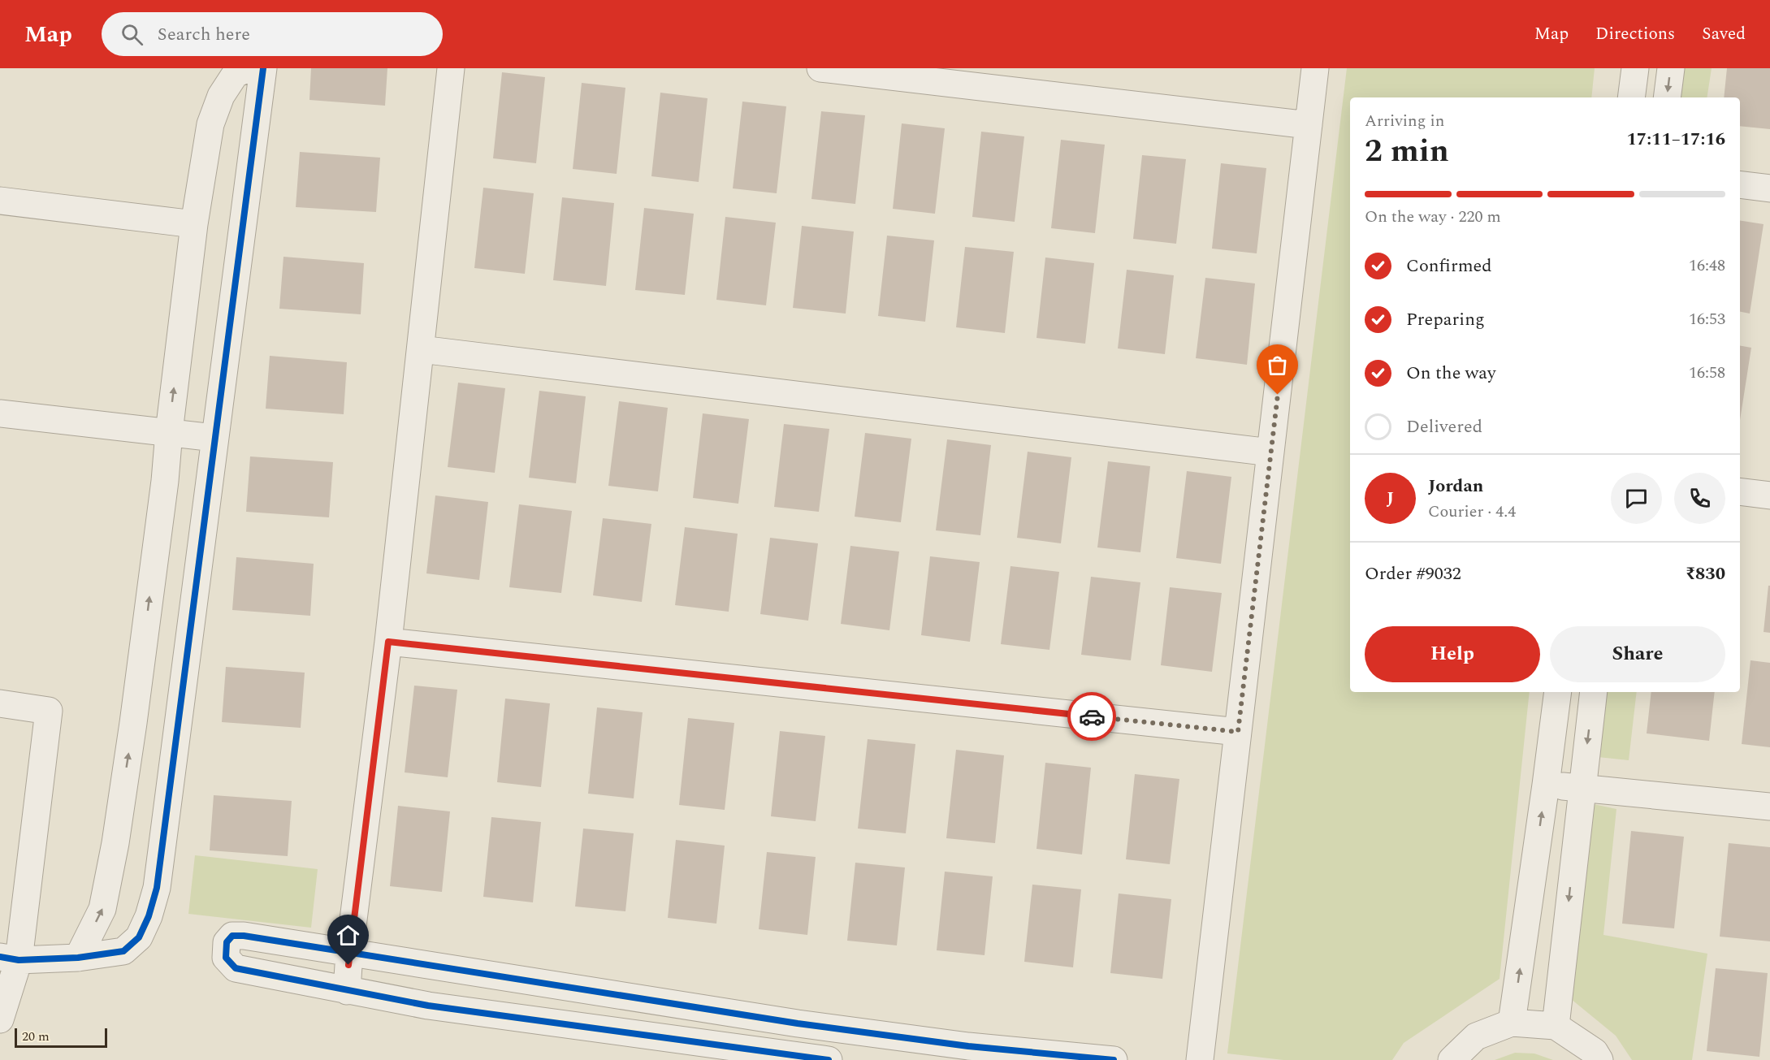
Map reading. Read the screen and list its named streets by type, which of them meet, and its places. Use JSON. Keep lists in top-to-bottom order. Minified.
{"scale_bar":"20 m","page":{"header":"Map","search":"Search here","nav":["Map","Directions","Saved"],"heading":["2 min","Arriving in","17:11–17:16"],"panel":["Jordan","Courier · 4.4","Order #9032","₹830"],"bar":"On the way · 220 m","list":[["Confirmed","16:48"],["Preparing","16:53"],["On the way","16:58"],"Delivered"],"round":"J","buttons":["Help","Share"],"scale":"20 m"}}
